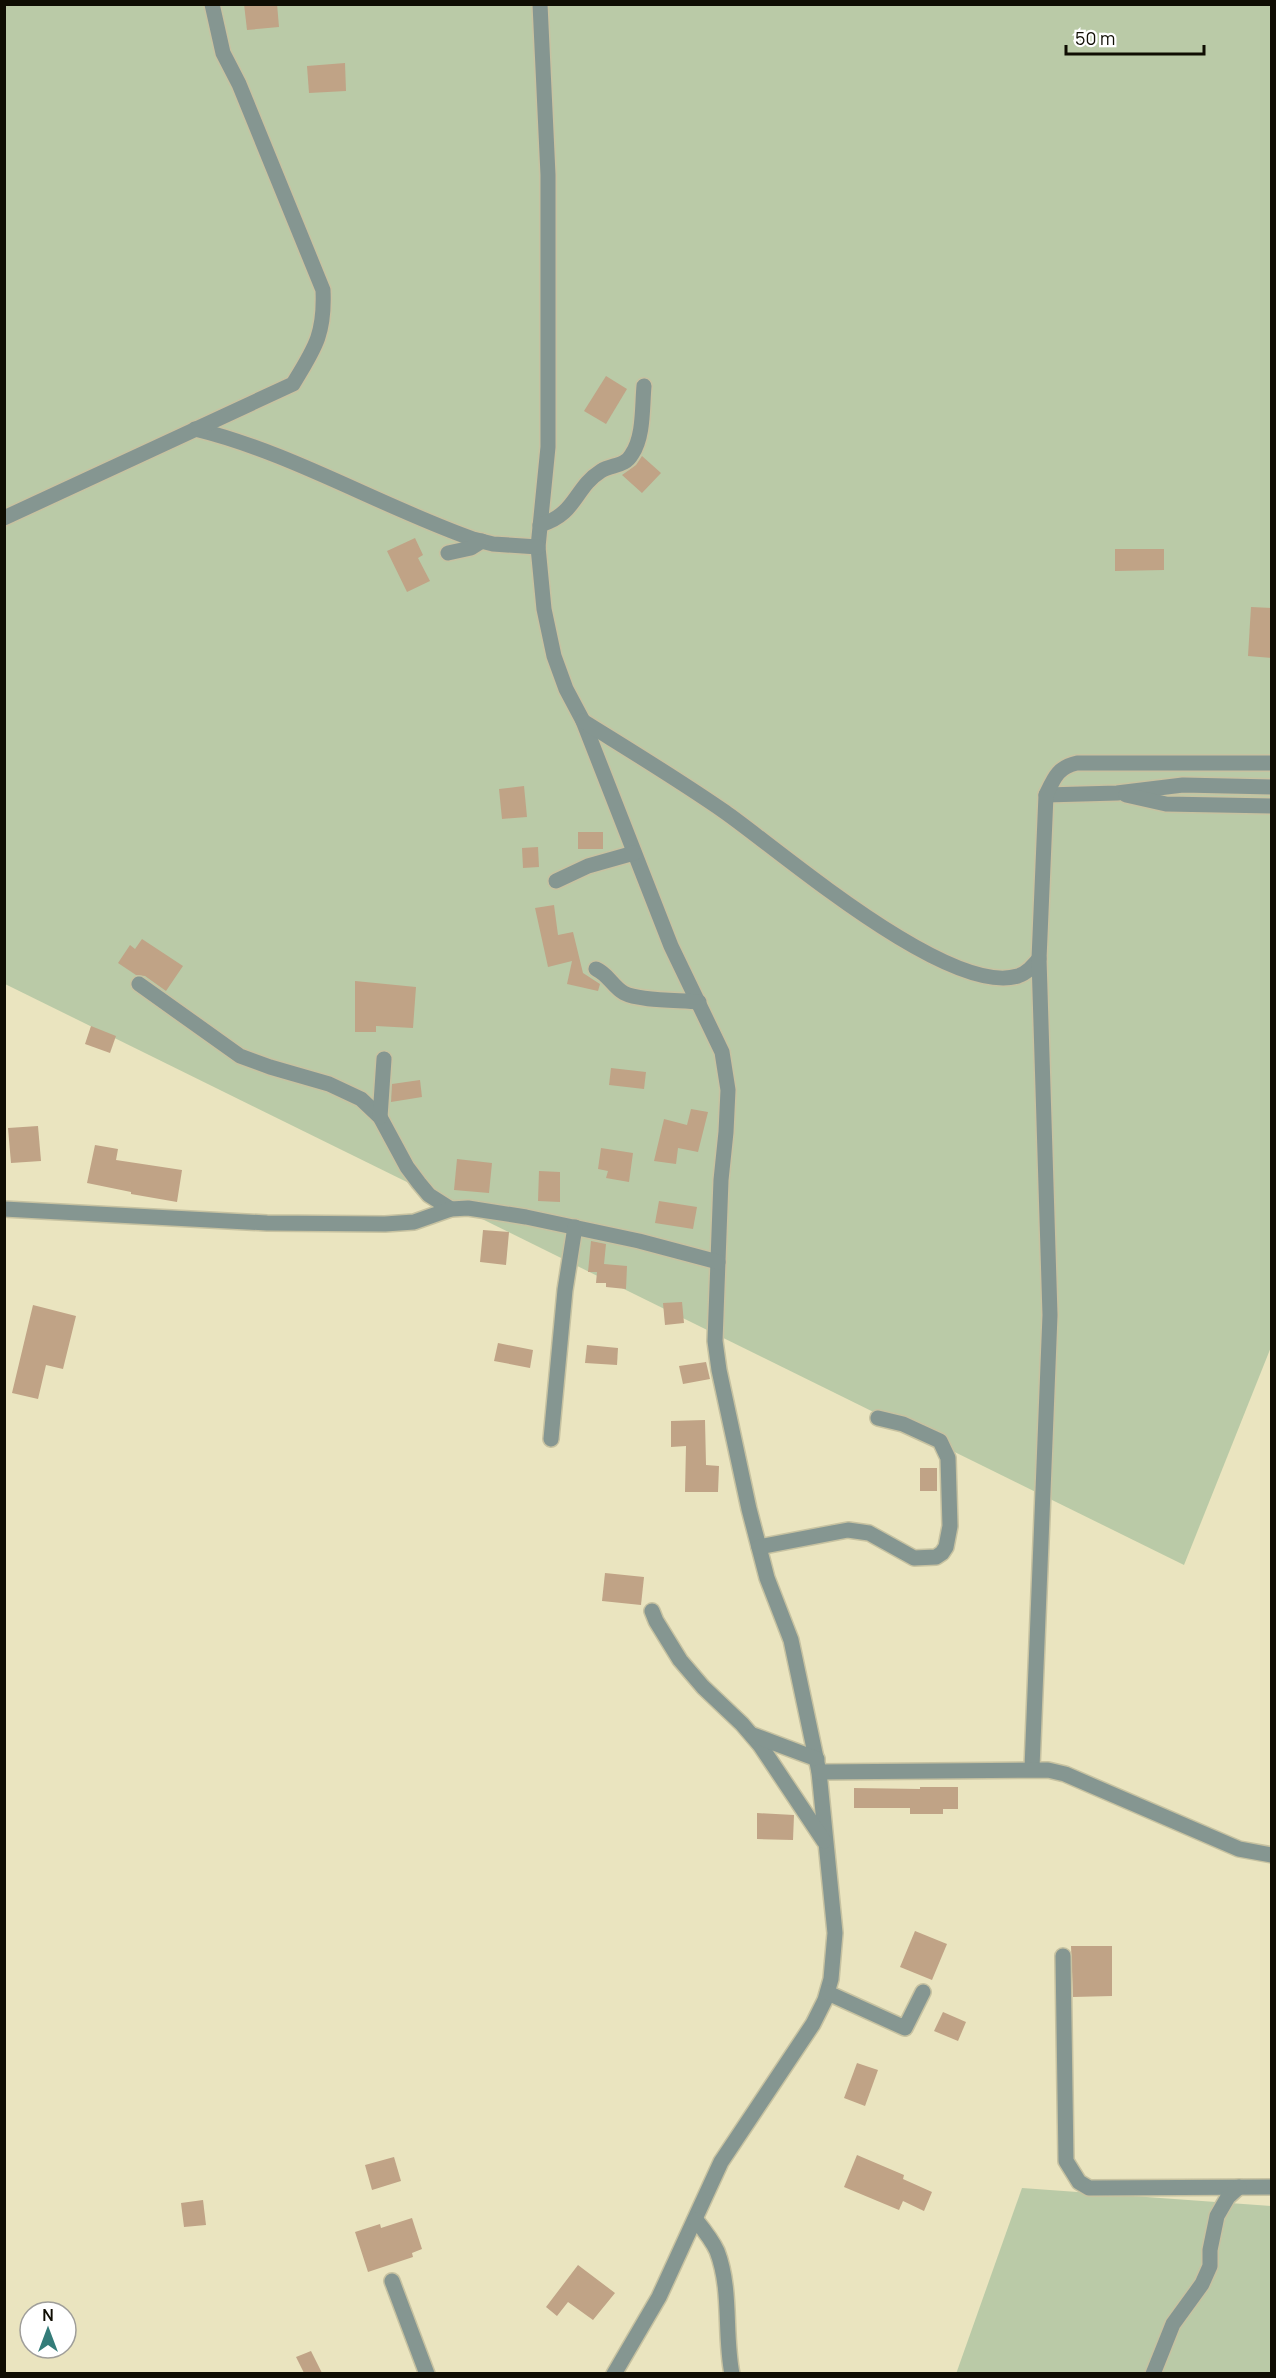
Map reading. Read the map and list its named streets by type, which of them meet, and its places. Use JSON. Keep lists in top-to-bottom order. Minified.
{"scale_bar":"50 m","north":"top"}
